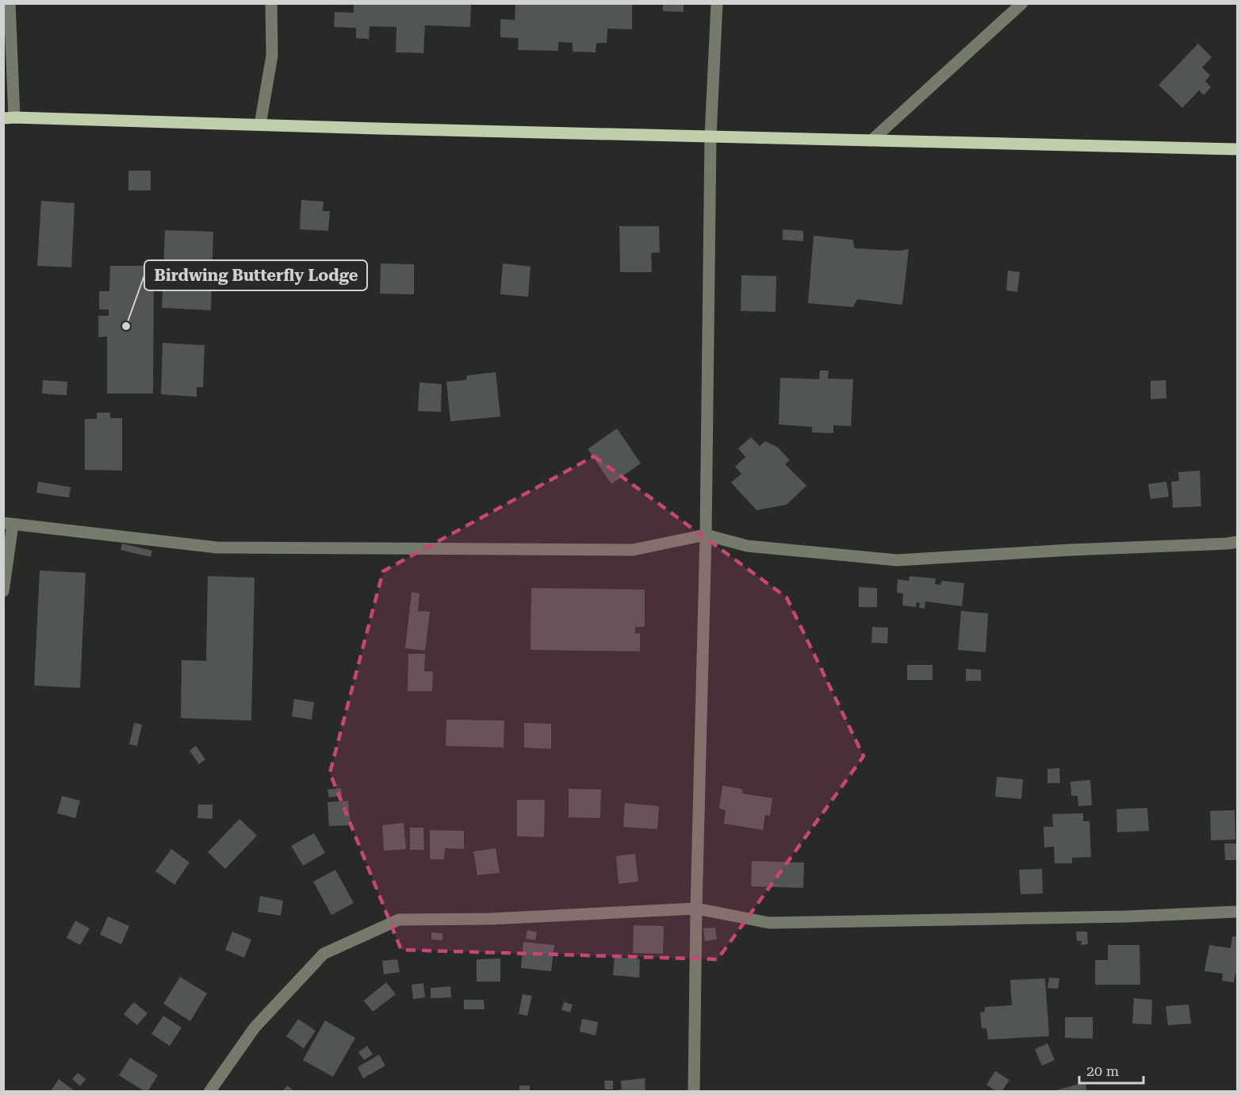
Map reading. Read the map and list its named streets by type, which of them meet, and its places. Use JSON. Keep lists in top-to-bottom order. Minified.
{"places":["Birdwing Butterfly Lodge"],"scale_bar":"20 m"}
